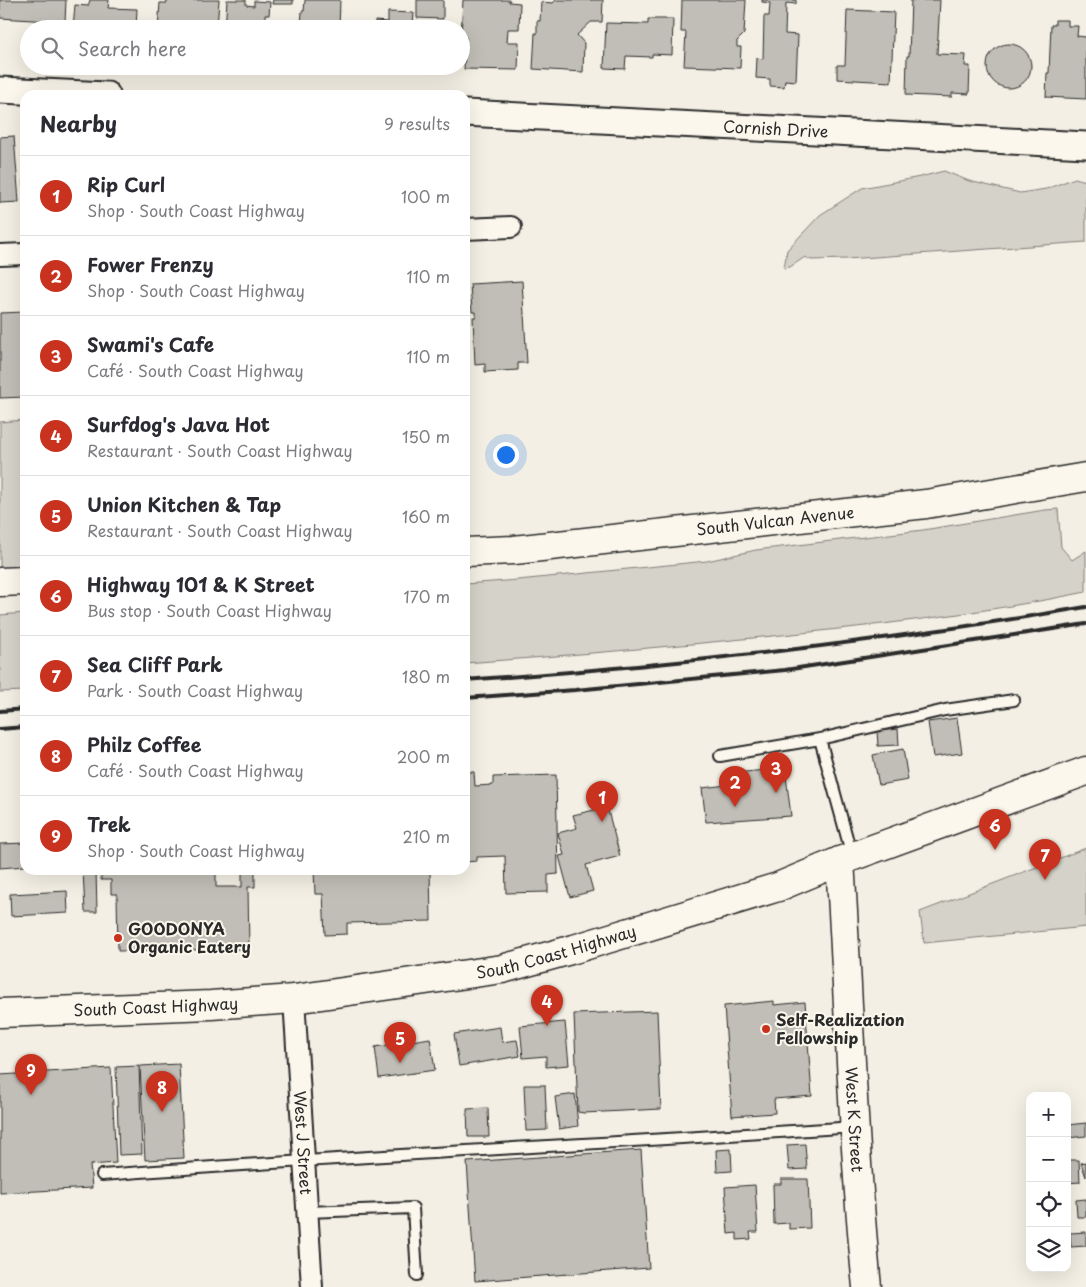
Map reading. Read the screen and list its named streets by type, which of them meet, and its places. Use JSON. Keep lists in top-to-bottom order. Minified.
{"streets":{"main road":["South Vulcan Avenue","South Coast Highway","West K Street"],"street":["Cornish Drive","West J Street"]},"crossings":[["South Coast Highway","West K Street"],["South Coast Highway","West J Street"]],"places":["GOODONYA Organic Eatery","Self-Realization Fellowship"],"page":{"search":"Search here","heading":["Nearby","9 results"],"list":[{"mark":"1","name":"Rip Curl","note":"Shop · South Coast Highway","value":"100 m"},{"mark":"2","name":"Fower Frenzy","note":"Shop · South Coast Highway","value":"110 m"},{"mark":"3","name":"Swami's Cafe","note":"Café · South Coast Highway","value":"110 m"},{"mark":"4","name":"Surfdog's Java Hot","note":"Restaurant · South Coast Highway","value":"150 m"},{"mark":"5","name":"Union Kitchen & Tap","note":"Restaurant · South Coast Highway","value":"160 m"},{"mark":"6","name":"Highway 101 & K Street","note":"Bus stop · South Coast Highway","value":"170 m"},{"mark":"7","name":"Sea Cliff Park","note":"Park · South Coast Highway","value":"180 m"},{"mark":"8","name":"Philz Coffee","note":"Café · South Coast Highway","value":"200 m"},{"mark":"9","name":"Trek","note":"Shop · South Coast Highway","value":"210 m"}],"pins":["3","2","1","6","7","4","5","9","8"],"map_buttons":["+","−"]}}
